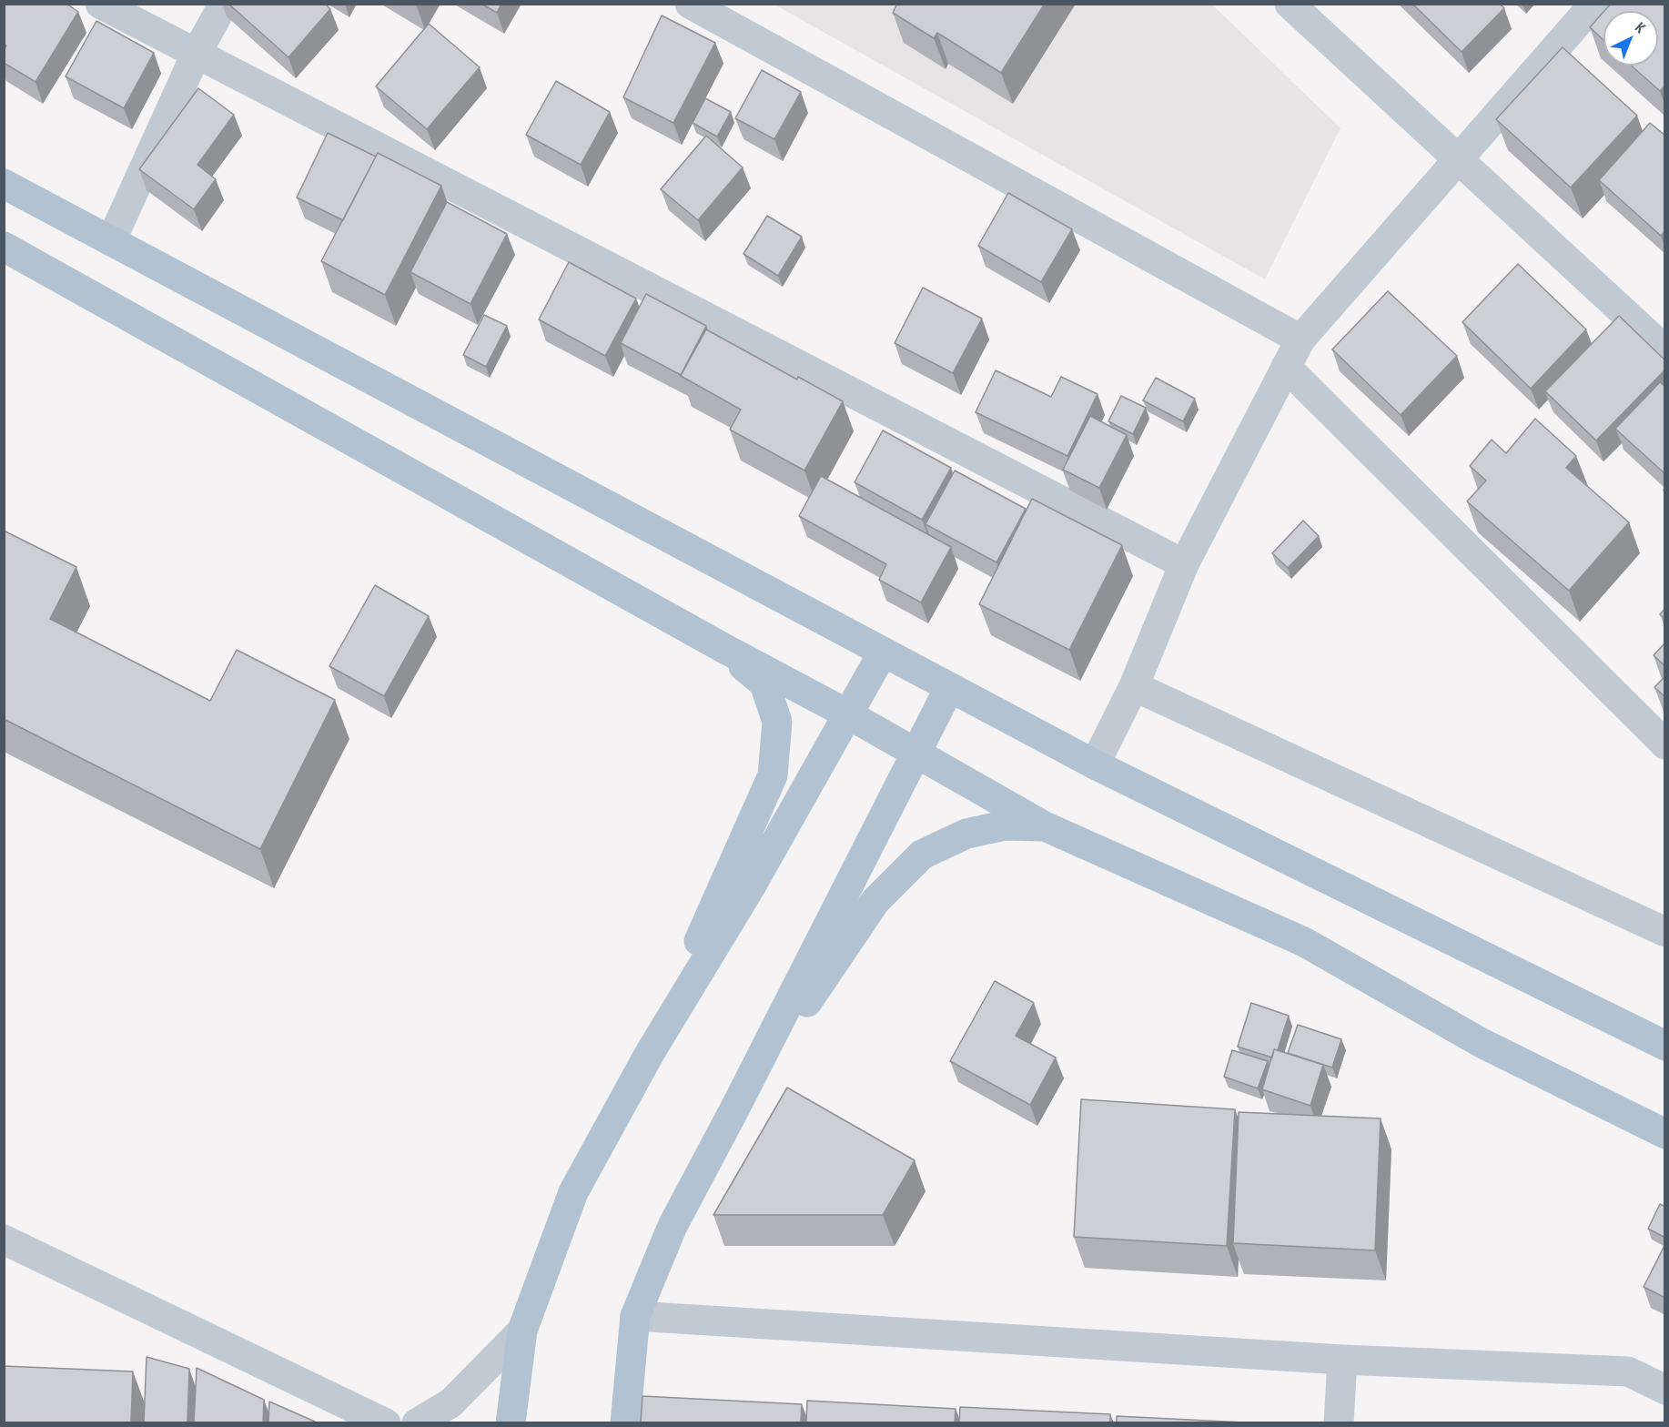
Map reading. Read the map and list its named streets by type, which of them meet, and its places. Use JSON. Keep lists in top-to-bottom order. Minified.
{"north":"top right"}
